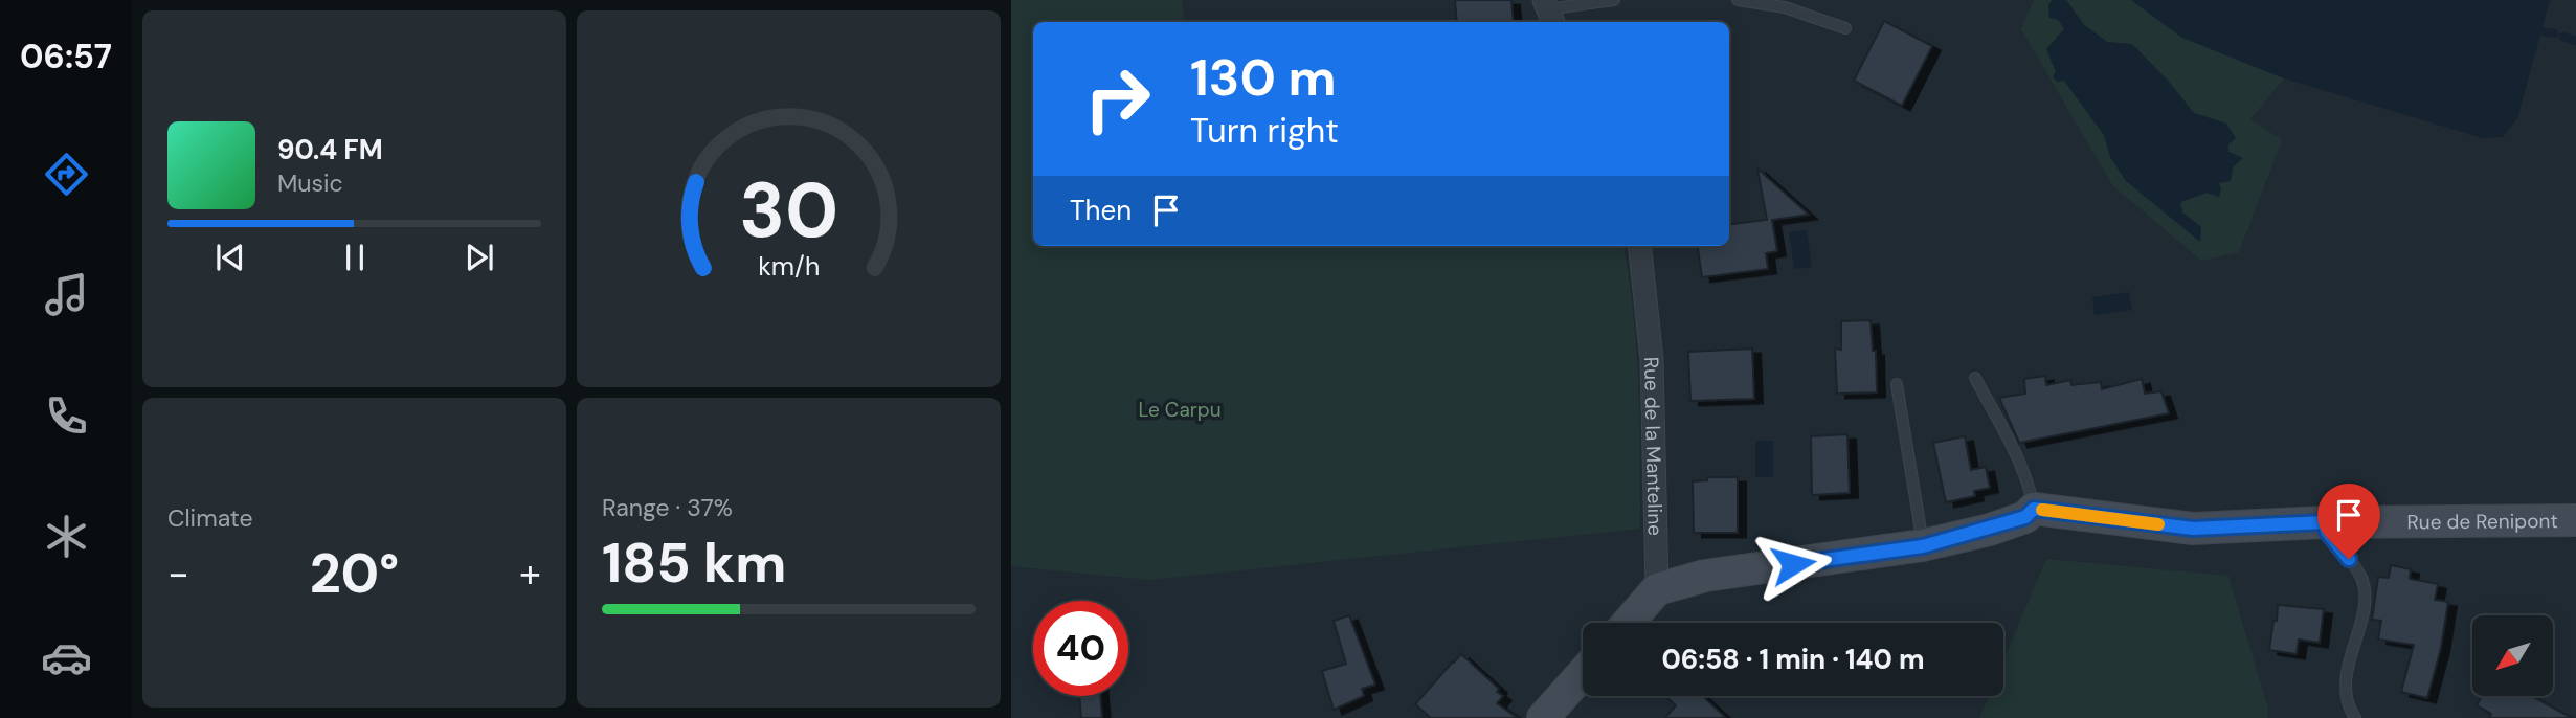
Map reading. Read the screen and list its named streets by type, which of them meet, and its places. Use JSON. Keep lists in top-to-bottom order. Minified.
{"streets":{"street":["Rue de la Manteline","Rue de Renipont"]},"parks":["Le Carpu"],"north":"bottom left","page":{"tabs":"06:57","turn":["130 m","Turn right"],"song":["90.4 FM","Music"],"then":"Then","tile":["Climate",["Range · 37%","185 km"]],"heat":["−","20°","+"],"limit":"40","trip":"06:58 · 1 min · 140 m","gauge":["30","km/h"]}}
